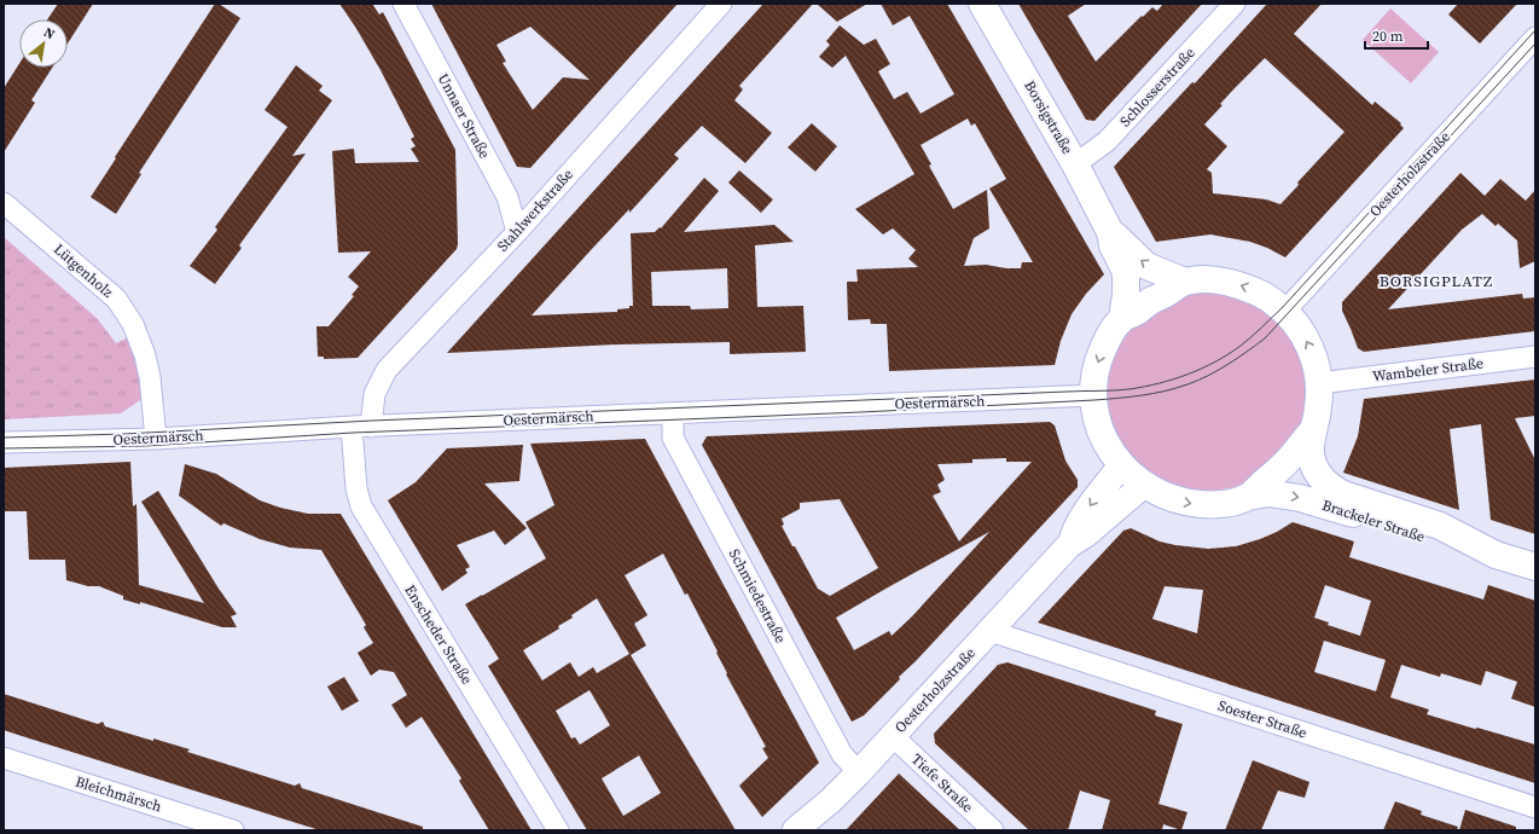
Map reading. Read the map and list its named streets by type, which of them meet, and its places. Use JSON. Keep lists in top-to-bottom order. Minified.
{"streets":{"main road":["Borsigstraße","Brackeler Straße"],"street":["Schlosserstraße","Unnaer Straße","Oesterholzstraße","Stahlwerkstraße","Lütgenholz","Wambeler Straße","Oestermärsch","Schmiedestraße","Enscheder Straße","Soester Straße","Tiefe Straße","Bleichmärsch"]},"crossings":[["Schlosserstraße","Borsigstraße"],["Unnaer Straße","Stahlwerkstraße"],["Oesterholzstraße","Schmiedestraße"],["Oesterholzstraße","Soester Straße"],["Oesterholzstraße","Tiefe Straße"],["Stahlwerkstraße","Oestermärsch"],["Stahlwerkstraße","Enscheder Straße"],["Lütgenholz","Oestermärsch"],["Oestermärsch","Schmiedestraße"],["Oestermärsch","Enscheder Straße"]],"districts":["BORSIGPLATZ"],"scale_bar":"20 m","north":"top right"}
